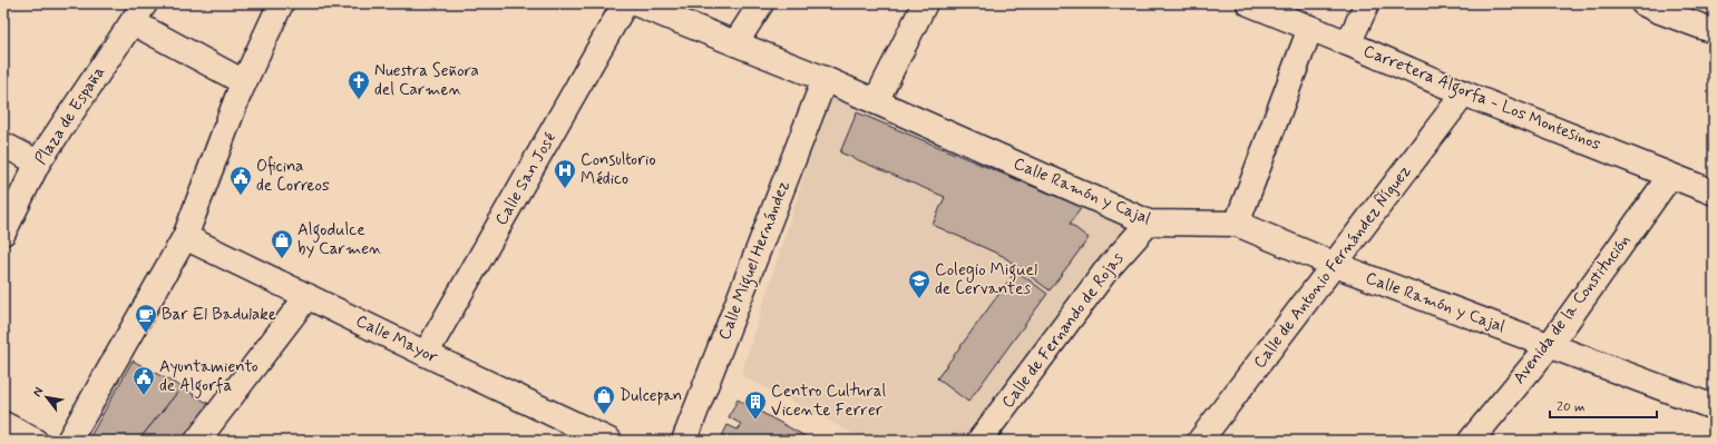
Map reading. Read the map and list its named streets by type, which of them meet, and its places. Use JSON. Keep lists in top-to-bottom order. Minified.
{"streets":{"street":["Carretera Algorfa - Los Montesinos","Plaza de España","Calle San José","Calle Ramón y Cajal","Calle Miguel Hernández","Calle de Antonio Fernández Ñíguez","Avenida de la Constitución","Calle de Fernando de Rojas","Calle Mayor"]},"crossings":[["Carretera Algorfa - Los Montesinos","Calle de Antonio Fernández Ñíguez"],["Carretera Algorfa - Los Montesinos","Avenida de la Constitución"],["Calle San José","Calle Mayor"],["Calle Ramón y Cajal","Calle Miguel Hernández"],["Calle Ramón y Cajal","Calle de Antonio Fernández Ñíguez"],["Calle Ramón y Cajal","Avenida de la Constitución"],["Calle Ramón y Cajal","Calle de Fernando de Rojas"]],"places":{"church":["Nuestra Señora del Carmen"],"hospital":["Consultorio Médico"],"public building":["Oficina de Correos","Ayuntamiento de Algorfa"],"shop":["Algodulce by Carmen","Dulcepan"],"school or university":["Colegio Miguel de Cervantes"],"cafe":["Bar El Badulake"],"building":["Centro Cultural Vicente Ferrer"]},"scale_bar":"20 m","north":"top left"}
